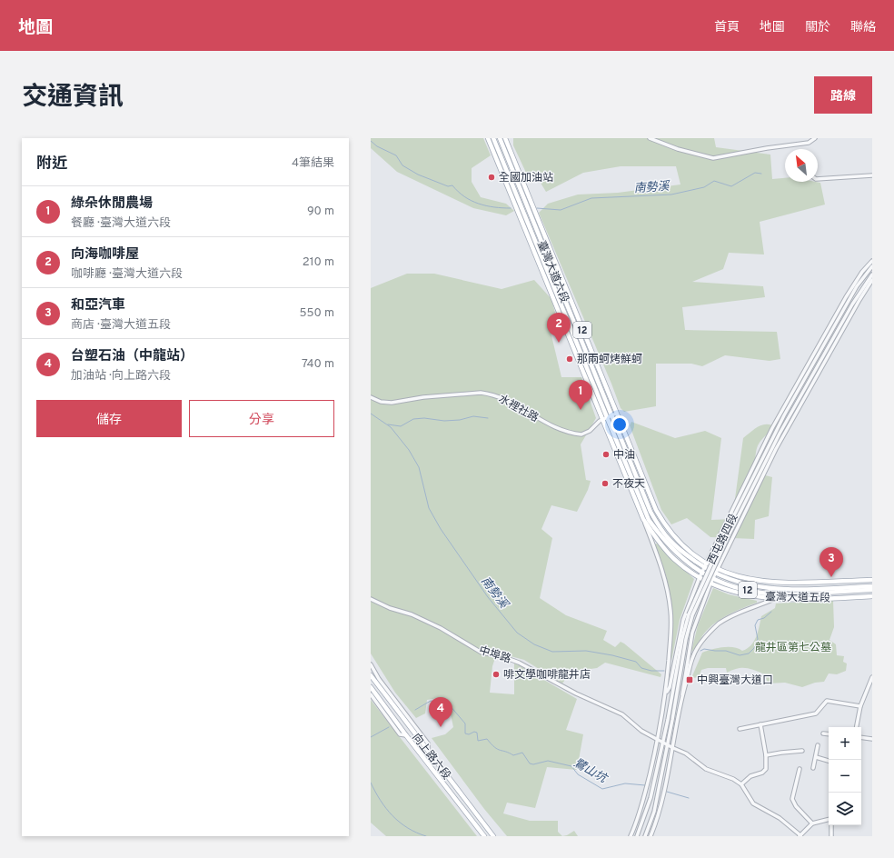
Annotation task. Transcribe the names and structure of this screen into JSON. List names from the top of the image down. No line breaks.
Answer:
{"streets":{"main road":["臺灣大道六段","12","臺灣大道五段","向上路六段"],"street":["水裡社路","西屯路四段","中埠路"]},"crossings":[["臺灣大道六段","水裡社路"],["臺灣大道六段","臺灣大道五段"],["西屯路四段","臺灣大道五段"],["西屯路四段","中埠路"]],"water":["南勢溪","鷺山坑"],"parks":["龍井區第七公墓"],"places":{"other":["全國加油站","那兩蚵烤鮮蚵","中油","不夜天","啡文學咖啡龍井店"],"transit":["中興臺灣大道口"]},"north":"top left","page":{"header":"地圖","nav":["首頁","地圖","關於","聯絡"],"title":"交通資訊","buttons":["路線",["儲存","分享"]],"heading":["附近","4筆結果"],"list":[{"mark":"1","name":"綠朵休閒農場","note":"餐廳 · 臺灣大道六段","value":"90 m"},{"mark":"2","name":"向海咖啡屋","note":"咖啡廳 · 臺灣大道六段","value":"210 m"},{"mark":"3","name":"和亞汽車","note":"商店 · 臺灣大道五段","value":"550 m"},{"mark":"4","name":"台塑石油（中龍站）","note":"加油站 · 向上路六段","value":"740 m"}],"pins":["2","1","3","4"],"map_buttons":["+","−"]}}
